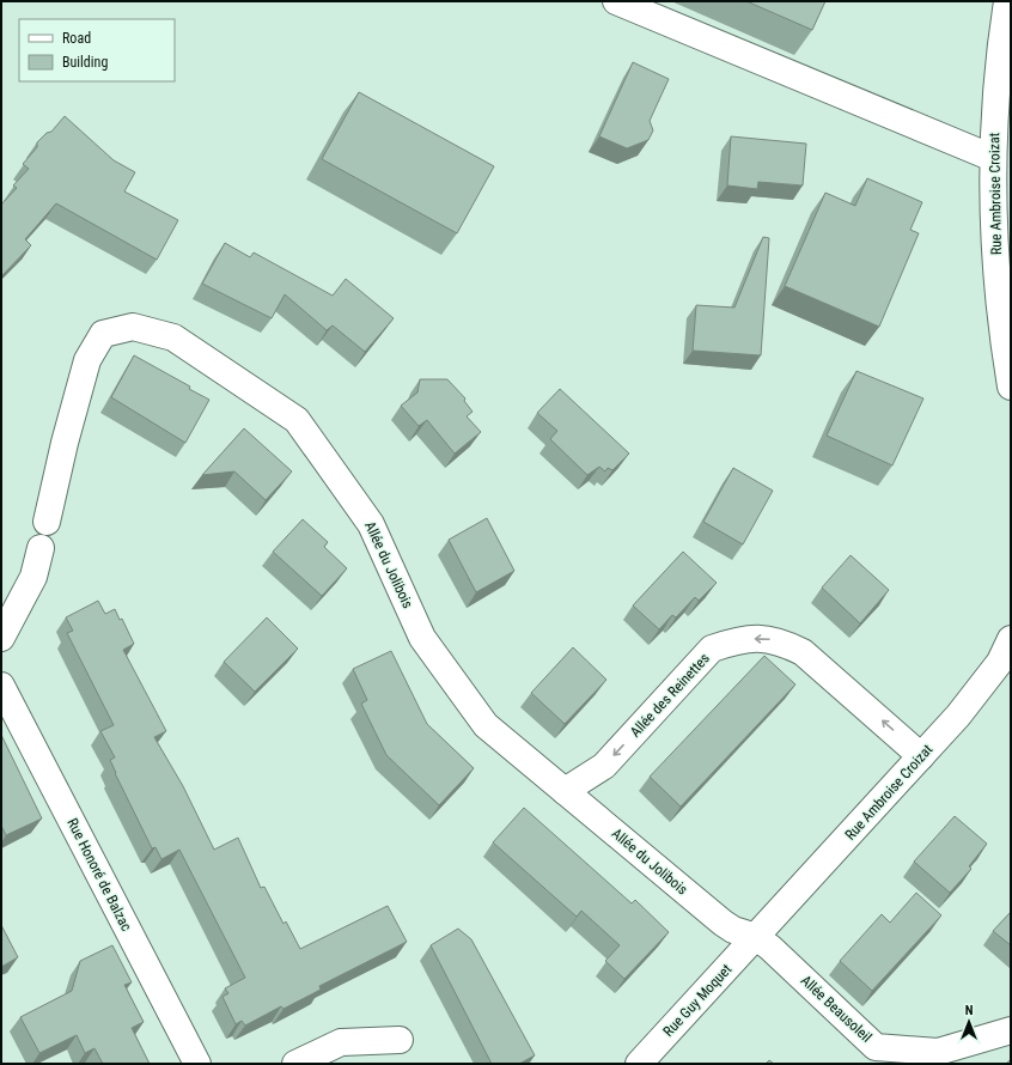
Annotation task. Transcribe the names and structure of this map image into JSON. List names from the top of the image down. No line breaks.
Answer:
{"streets":{"street":["Rue Ambroise Croizat","Allée du Jolibois","Allée des Reinettes","Rue Honoré de Balzac","Rue Guy Moquet","Allée Beausoleil"]},"crossings":[["Rue Ambroise Croizat","Allée du Jolibois"],["Rue Ambroise Croizat","Allée des Reinettes"],["Rue Ambroise Croizat","Rue Guy Moquet"],["Rue Ambroise Croizat","Allée Beausoleil"],["Allée du Jolibois","Allée des Reinettes"],["Allée du Jolibois","Rue Guy Moquet"],["Allée du Jolibois","Allée Beausoleil"],["Rue Guy Moquet","Allée Beausoleil"]],"legend":["Road","Building"],"north":"top"}
